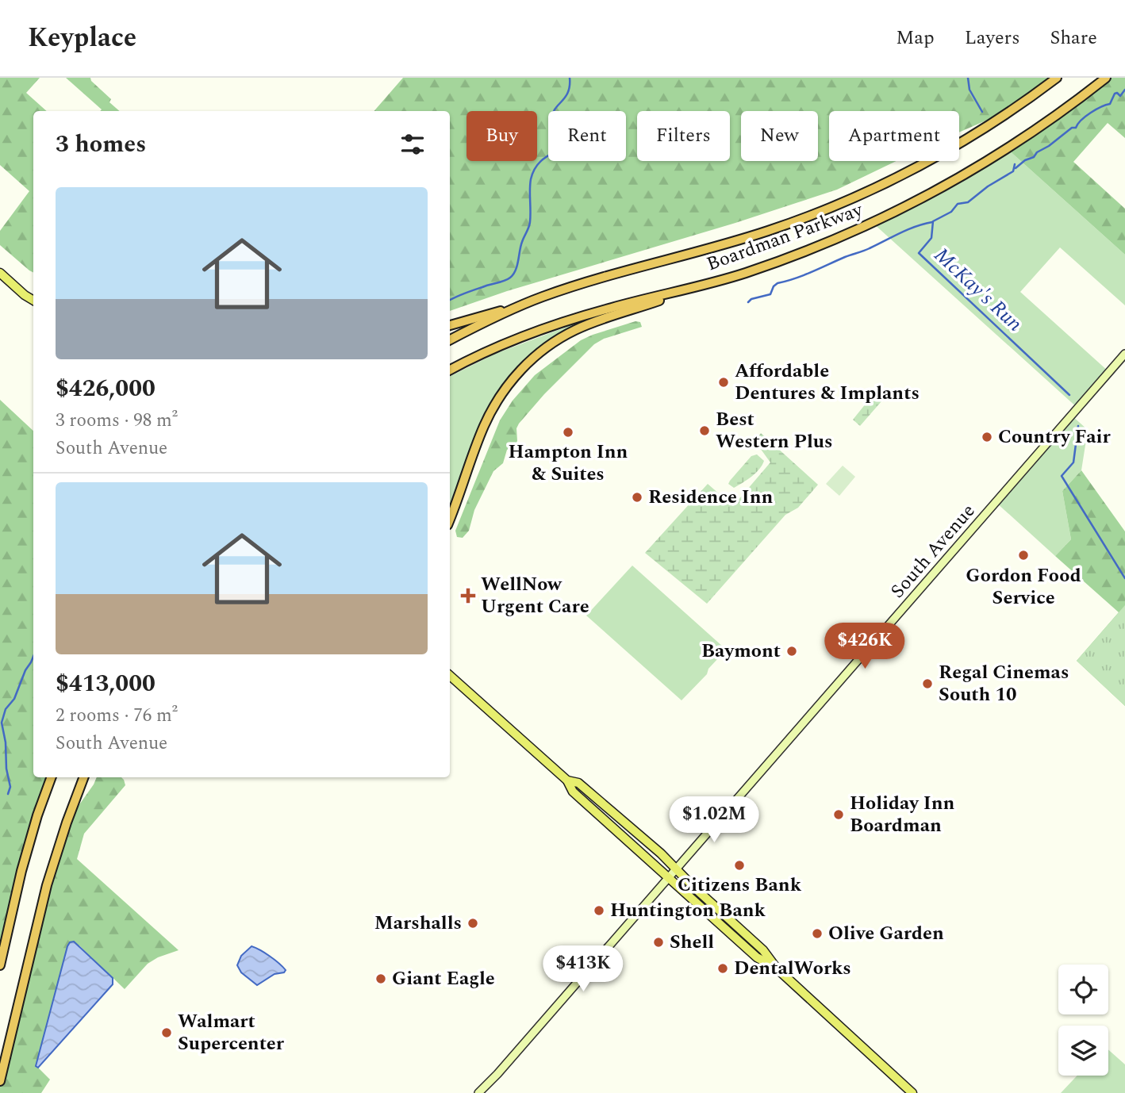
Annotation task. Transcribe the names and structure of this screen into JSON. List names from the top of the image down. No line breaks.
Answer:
{"streets":{"highway":["Boardman Parkway"],"main road":["South Avenue"]},"water":["McKay's Run"],"places":{"other":["Affordable Dentures & Implants","Best Western Plus","Hampton Inn & Suites","Country Fair","Residence Inn","Gordon Food Service","Baymont","Regal Cinemas South 10","Holiday Inn Boardman","Citizens Bank","Huntington Bank","Marshalls","Olive Garden","Shell","DentalWorks","Giant Eagle","Walmart Supercenter"],"health":["WellNow Urgent Care"]},"page":{"header":"Keyplace","nav":["Map","Layers","Share"],"chip":["Buy","Rent","Filters","New","Apartment"],"heading":"3 homes","list":[{"name":"$426,000","note":"3 rooms · 98 m² · South Avenue"},{"name":"$413,000","note":"2 rooms · 76 m² · South Avenue"}],"price":["$426K","$1.02M","$413K"]}}
